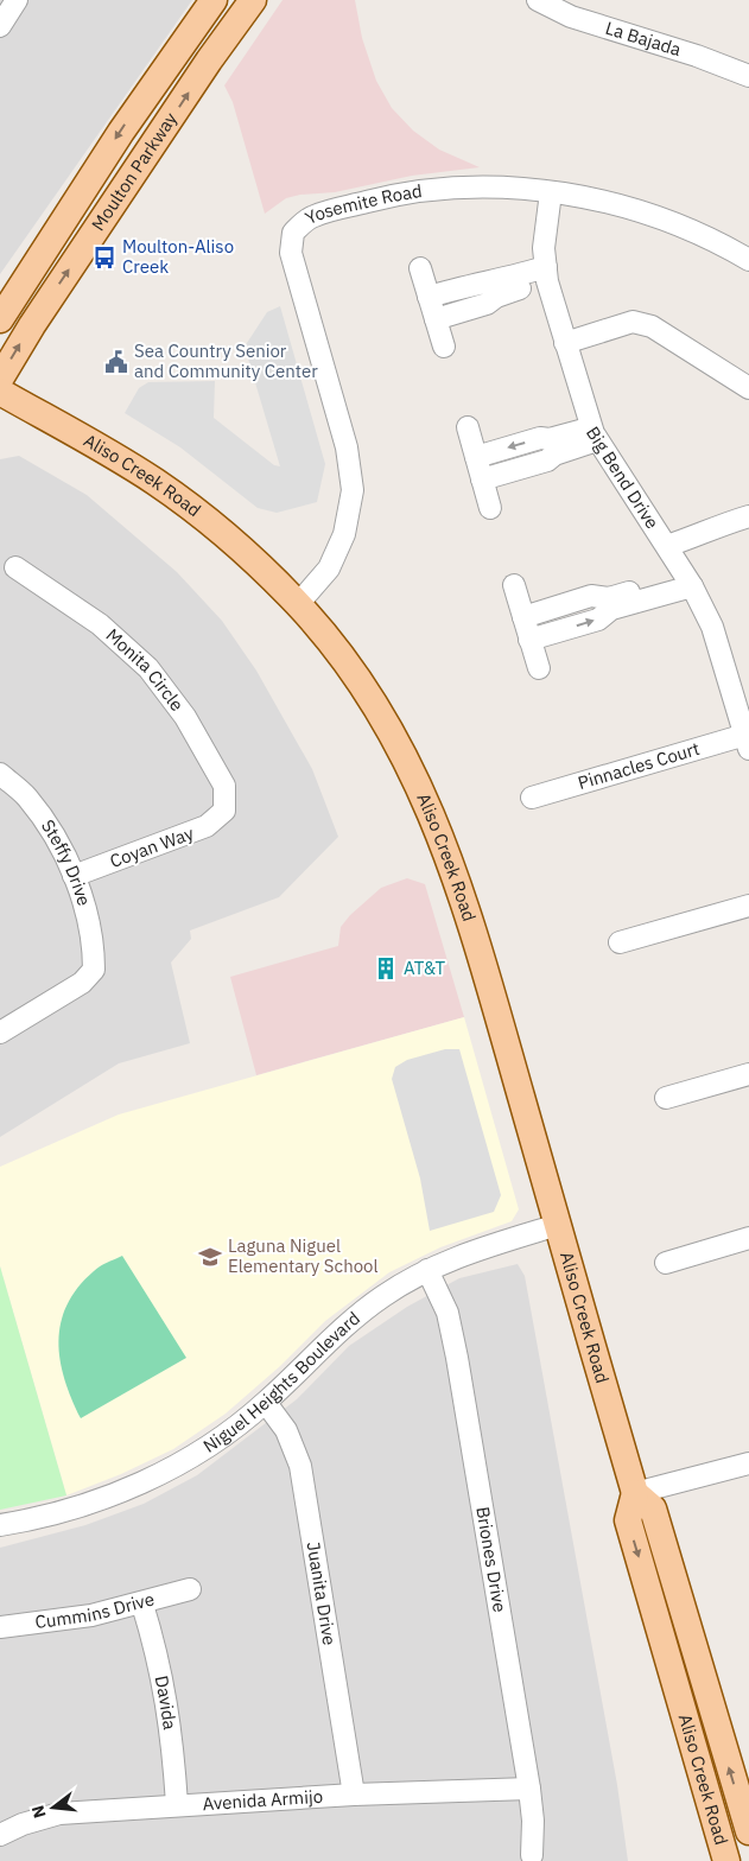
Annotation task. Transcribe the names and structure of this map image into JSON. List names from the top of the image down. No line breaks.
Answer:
{"streets":{"main road":["Moulton Parkway","Aliso Creek Road"],"street":["La Bajada","Yosemite Road","Big Bend Drive","Monita Circle","Pinnacles Court","Coyan Way","Steffy Drive","Niguel Heights Boulevard","Briones Drive","Juanita Drive","Cummins Drive","Davida","Avenida Armijo"]},"crossings":[["Yosemite Road","Aliso Creek Road"],["Yosemite Road","Big Bend Drive"],["Aliso Creek Road","Niguel Heights Boulevard"],["Big Bend Drive","Pinnacles Court"],["Monita Circle","Coyan Way"],["Coyan Way","Steffy Drive"],["Niguel Heights Boulevard","Briones Drive"],["Niguel Heights Boulevard","Juanita Drive"],["Briones Drive","Avenida Armijo"],["Juanita Drive","Avenida Armijo"],["Cummins Drive","Davida"],["Davida","Avenida Armijo"]],"places":{"bus stop":["Moulton-Aliso Creek"],"public building":["Sea Country Senior and Community Center"],"building":["AT&T"],"school or university":["Laguna Niguel Elementary School"]},"north":"left"}
